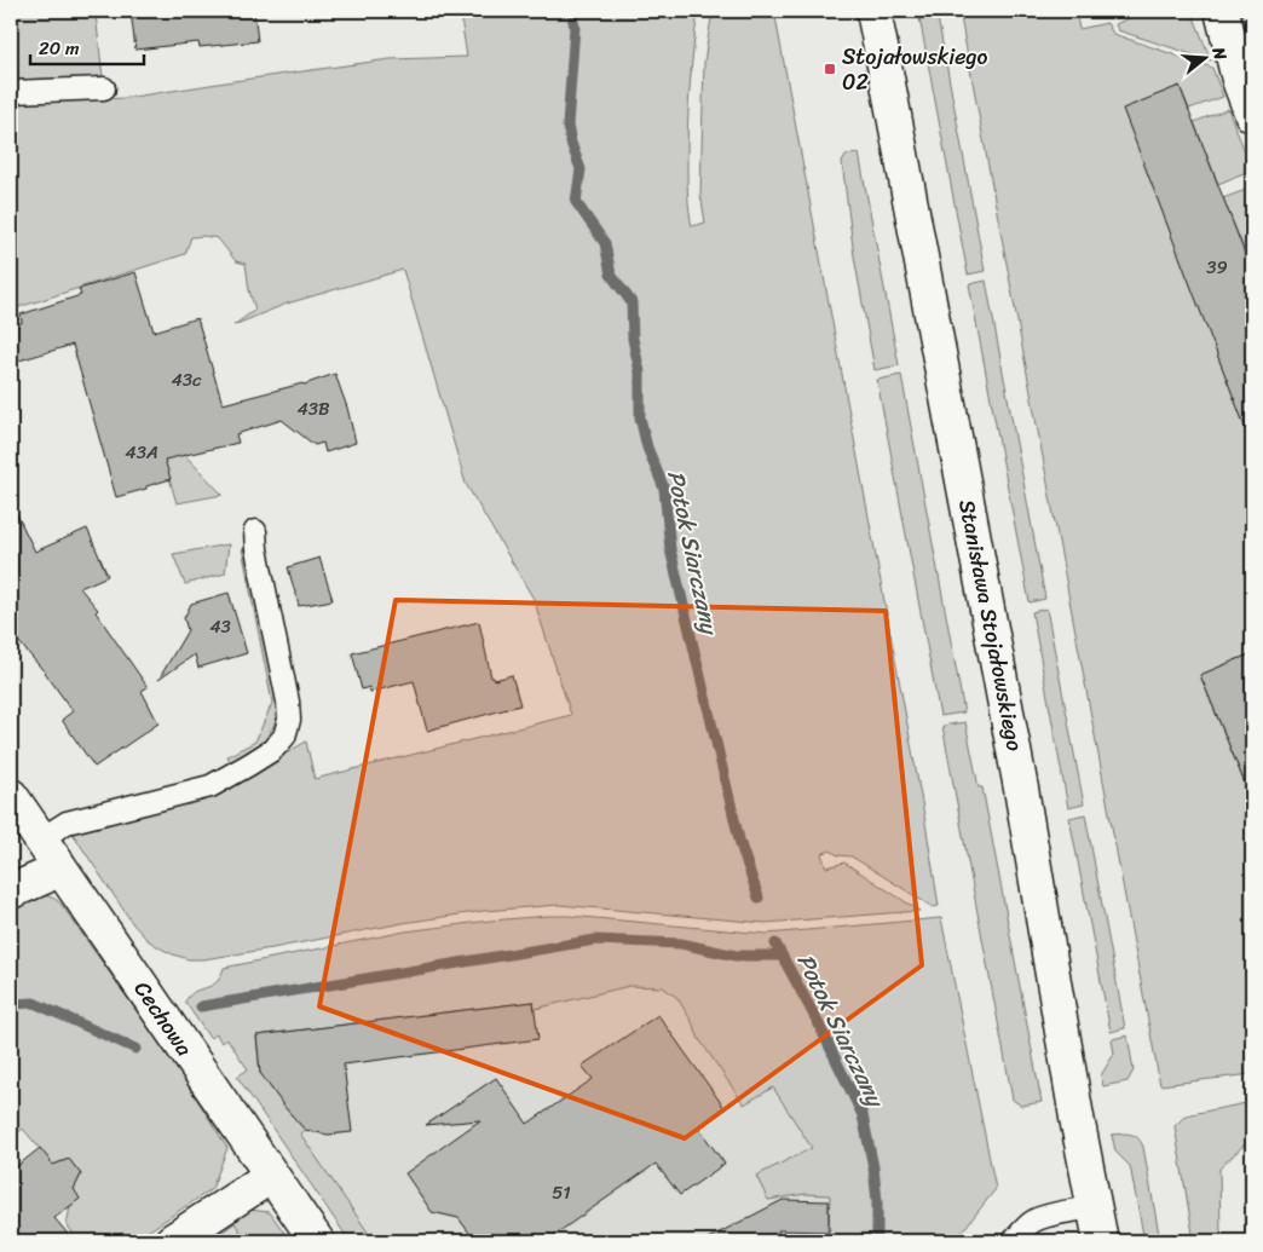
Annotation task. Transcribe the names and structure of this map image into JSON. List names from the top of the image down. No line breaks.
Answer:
{"streets":{"street":["Stanisława Stojałowskiego","Cechowa"]},"water":["Potok Siarczany"],"places":{"transit":["Stojałowskiego 02"]},"house_numbers":["39","43c","43B","43A","43","51"],"scale_bar":"20 m","north":"right"}
